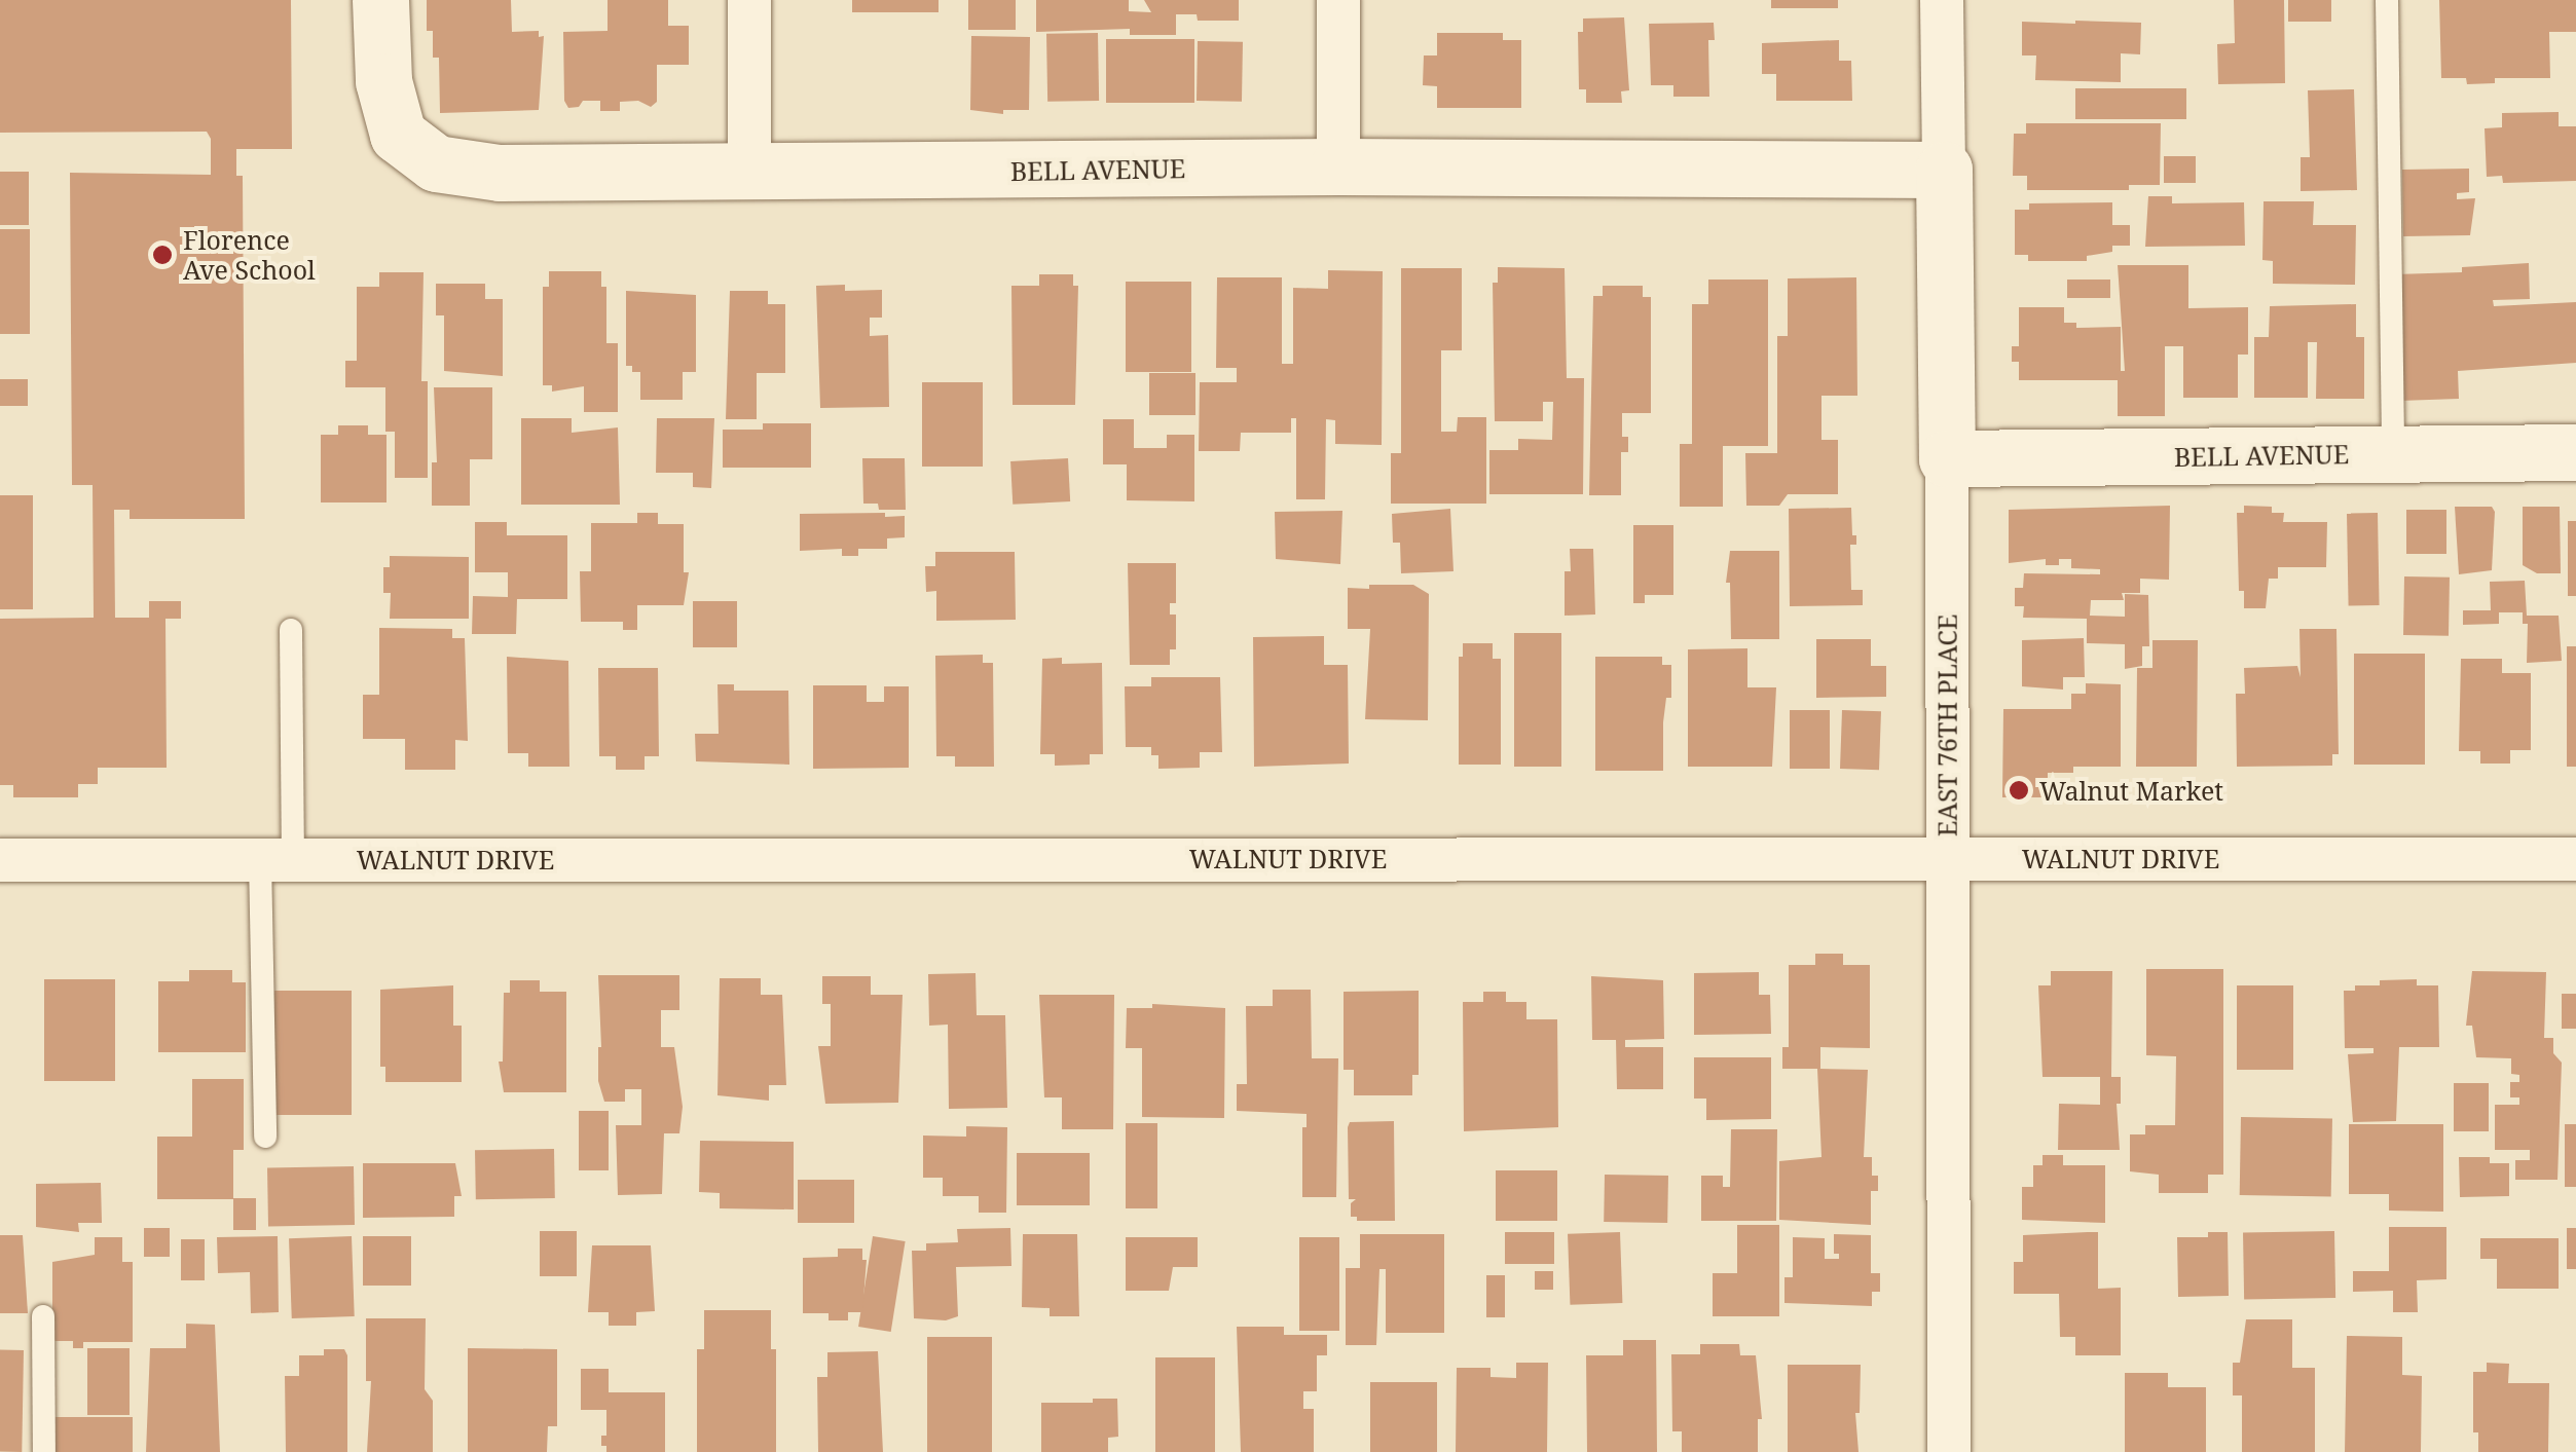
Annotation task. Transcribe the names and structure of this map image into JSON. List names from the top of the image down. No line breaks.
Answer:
{"streets":{"street":["BELL AVENUE","EAST 76TH PLACE","WALNUT DRIVE"]},"crossings":[["BELL AVENUE","EAST 76TH PLACE"],["EAST 76TH PLACE","WALNUT DRIVE"]],"places":["Florence Ave School","Walnut Market"]}
